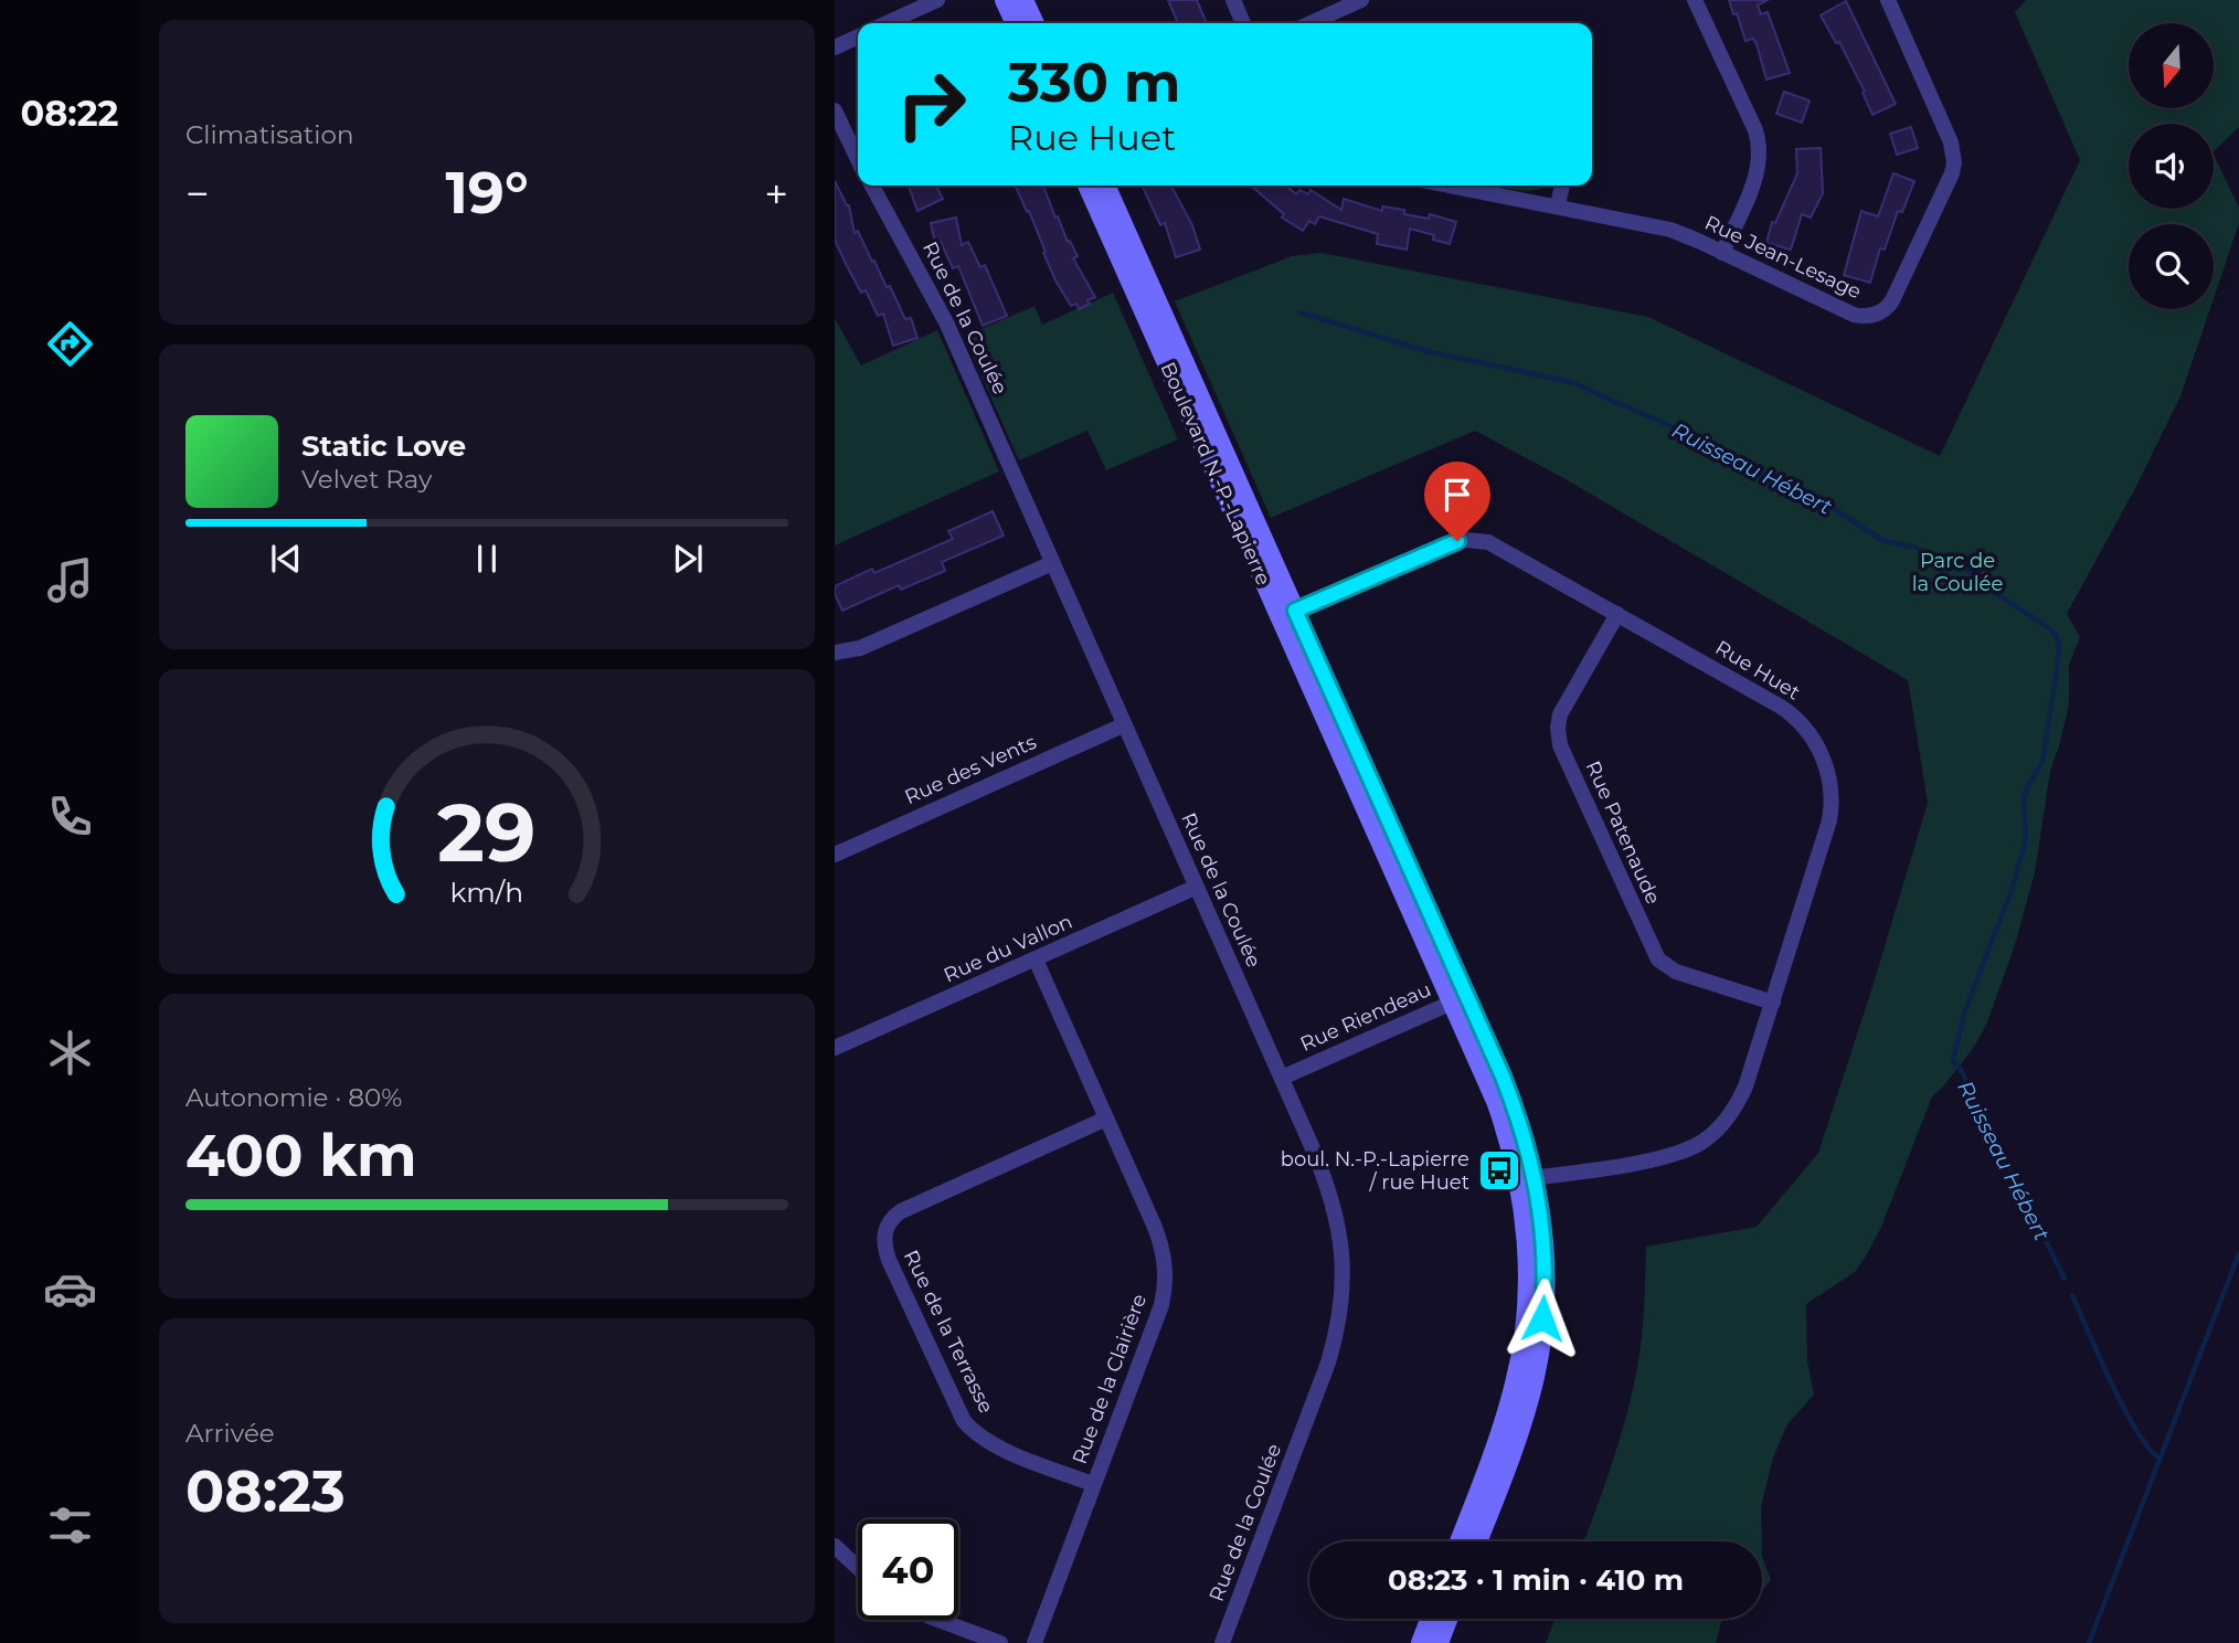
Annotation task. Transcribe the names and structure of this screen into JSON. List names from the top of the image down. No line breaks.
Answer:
{"streets":{"street":["Rue Jean-Lesage","Rue de la Coulée","Boulevard N.-P.-Lapierre","Rue Huet","Rue des Vents","Rue Patenaude","Rue du Vallon","Rue Riendeau","Rue de la Terrasse","Rue de la Clairière"]},"crossings":[["Rue de la Coulée","Rue des Vents"],["Rue de la Coulée","Rue du Vallon"],["Rue de la Coulée","Rue Riendeau"],["Boulevard N.-P.-Lapierre","Rue Huet"],["Boulevard N.-P.-Lapierre","Rue Riendeau"],["Rue Huet","Rue Patenaude"],["Rue du Vallon","Rue de la Clairière"],["Rue de la Terrasse","Rue de la Clairière"]],"water":["Ruisseau Hébert"],"parks":["Parc de la Coulée"],"places":{"bus stop":["boul. N.-P.-Lapierre / rue Huet"]},"north":"bottom","page":{"tabs":"08:22","tile":["Climatisation",["Autonomie · 80%","400 km"],["Arrivée","08:23"]],"turn":["330 m","Rue Huet"],"heat":["−","19°","+"],"song":["Static Love","Velvet Ray"],"limit":"40","trip":"08:23 · 1 min · 410 m","gauge":["29","km/h"]}}
